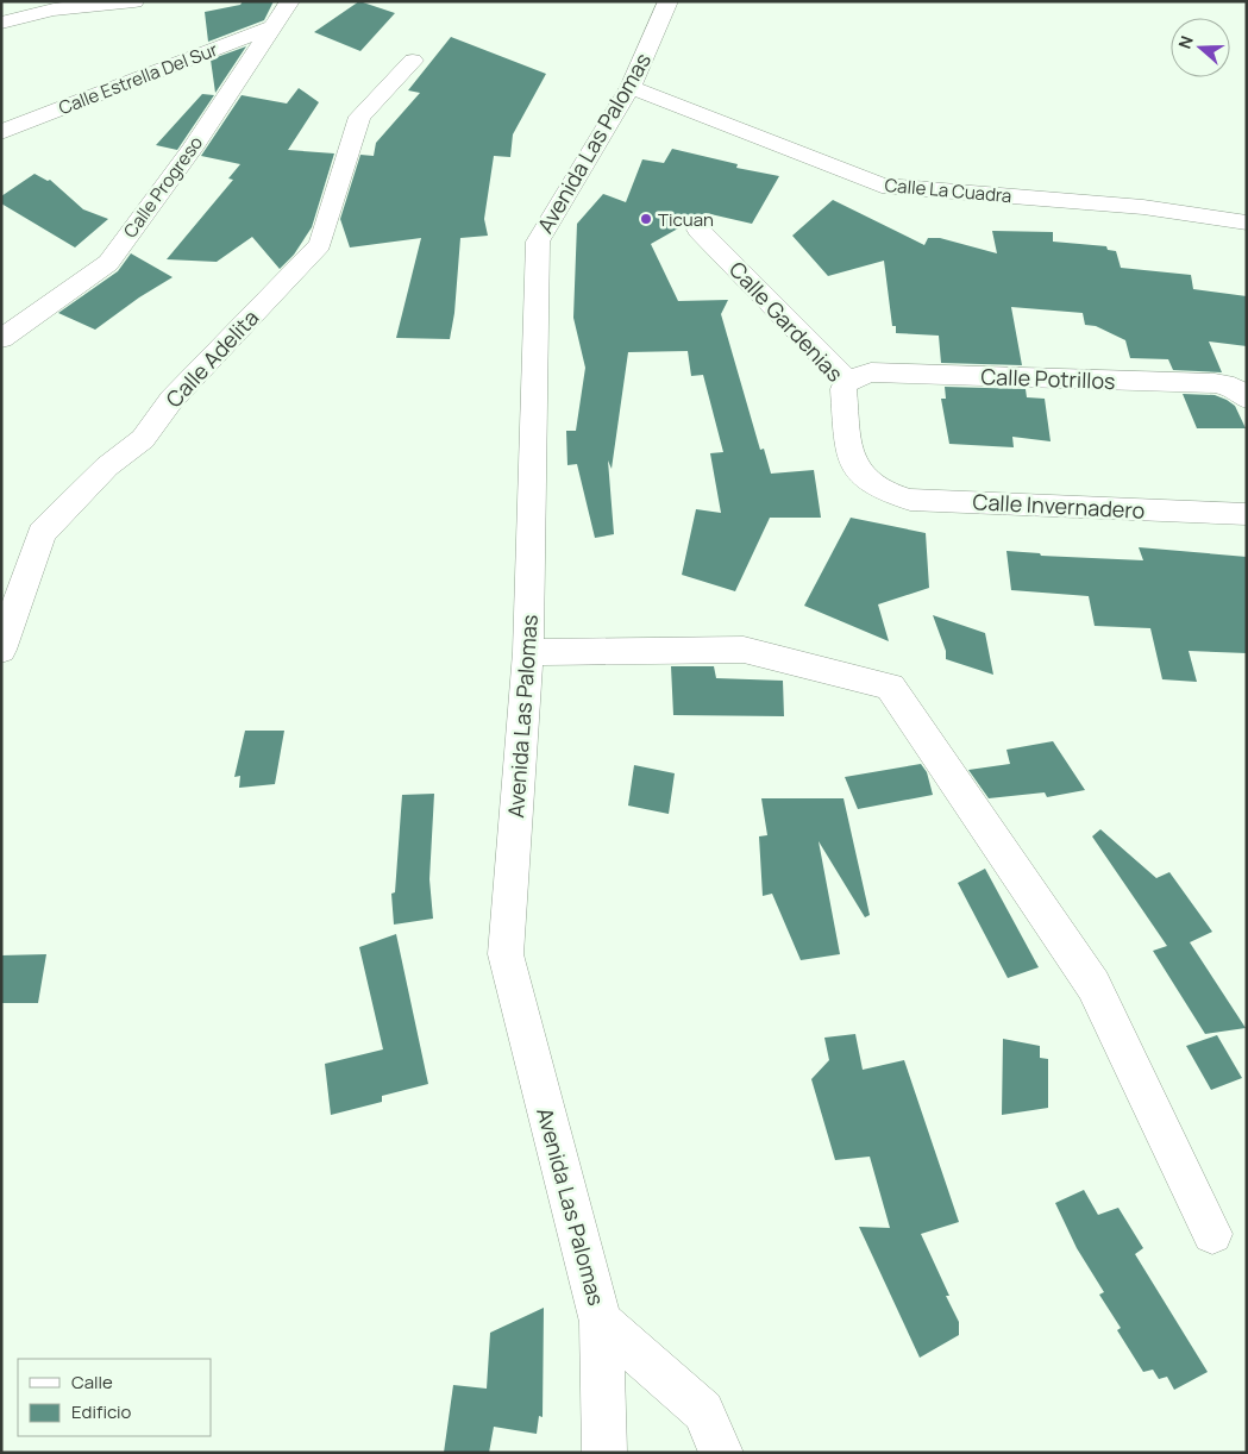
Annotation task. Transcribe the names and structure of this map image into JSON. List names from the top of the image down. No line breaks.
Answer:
{"streets":{"street":["Calle Estrella Del Sur","Avenida Las Palomas","Calle Progreso","Calle La Cuadra","Calle Gardenias","Calle Adelita","Calle Potrillos","Calle Invernadero"]},"crossings":[["Calle Estrella Del Sur","Calle Progreso"],["Avenida Las Palomas","Calle La Cuadra"],["Calle Gardenias","Calle Potrillos"],["Calle Gardenias","Calle Invernadero"]],"places":["Ticuan"],"legend":["Calle","Edificio"],"north":"left"}
